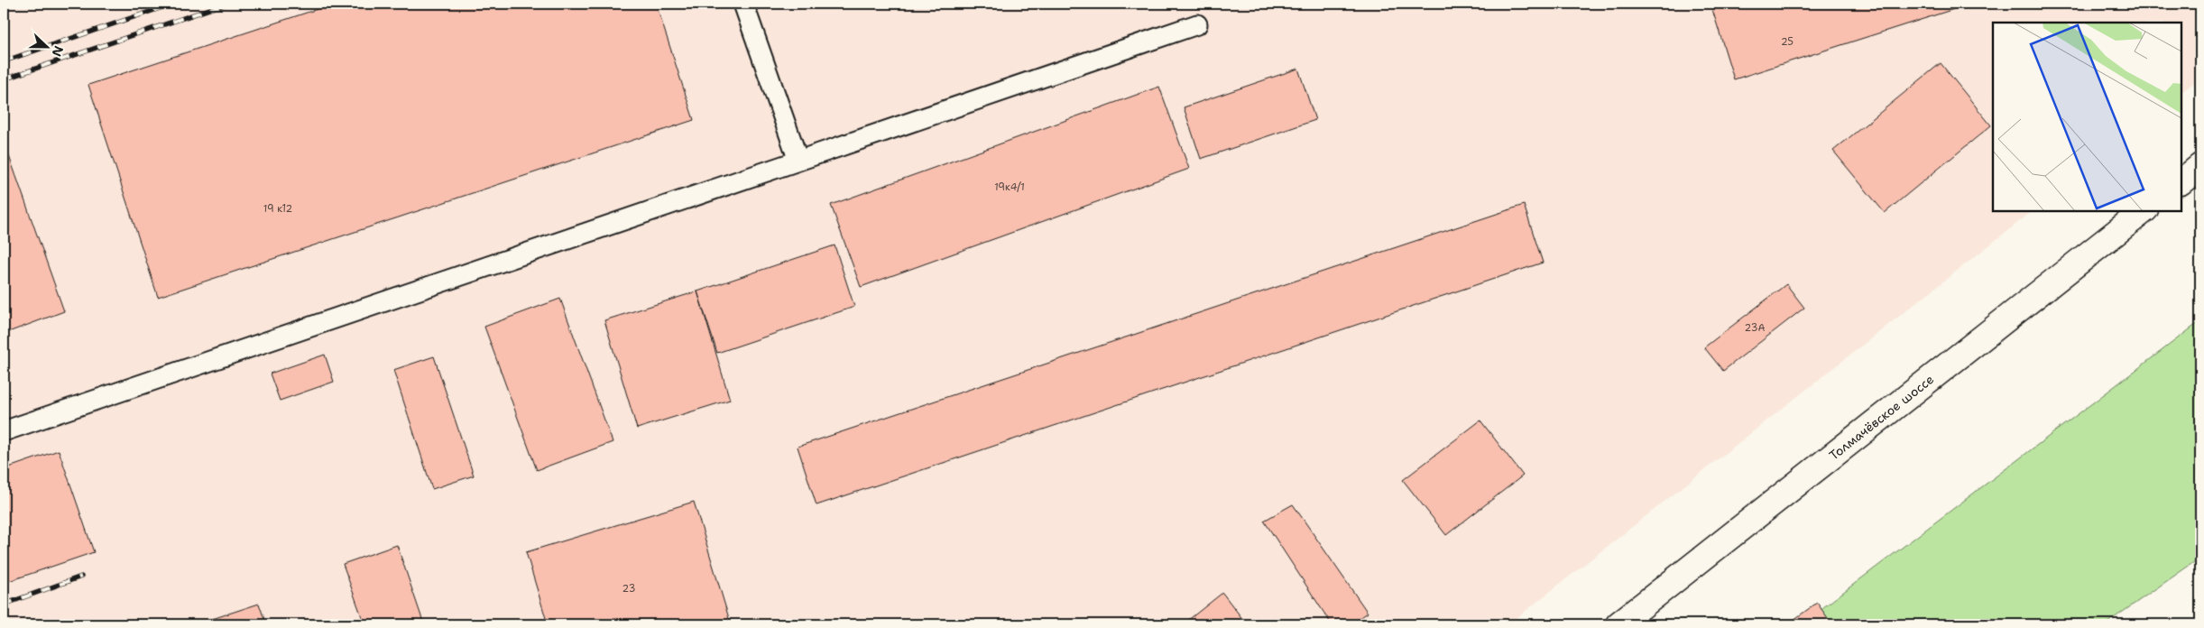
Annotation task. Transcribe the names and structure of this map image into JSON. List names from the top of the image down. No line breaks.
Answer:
{"streets":{"main road":["Толмачёвское шоссе"]},"house_numbers":["25","19к4/1","19 к12","23А","23"],"north":"right"}
